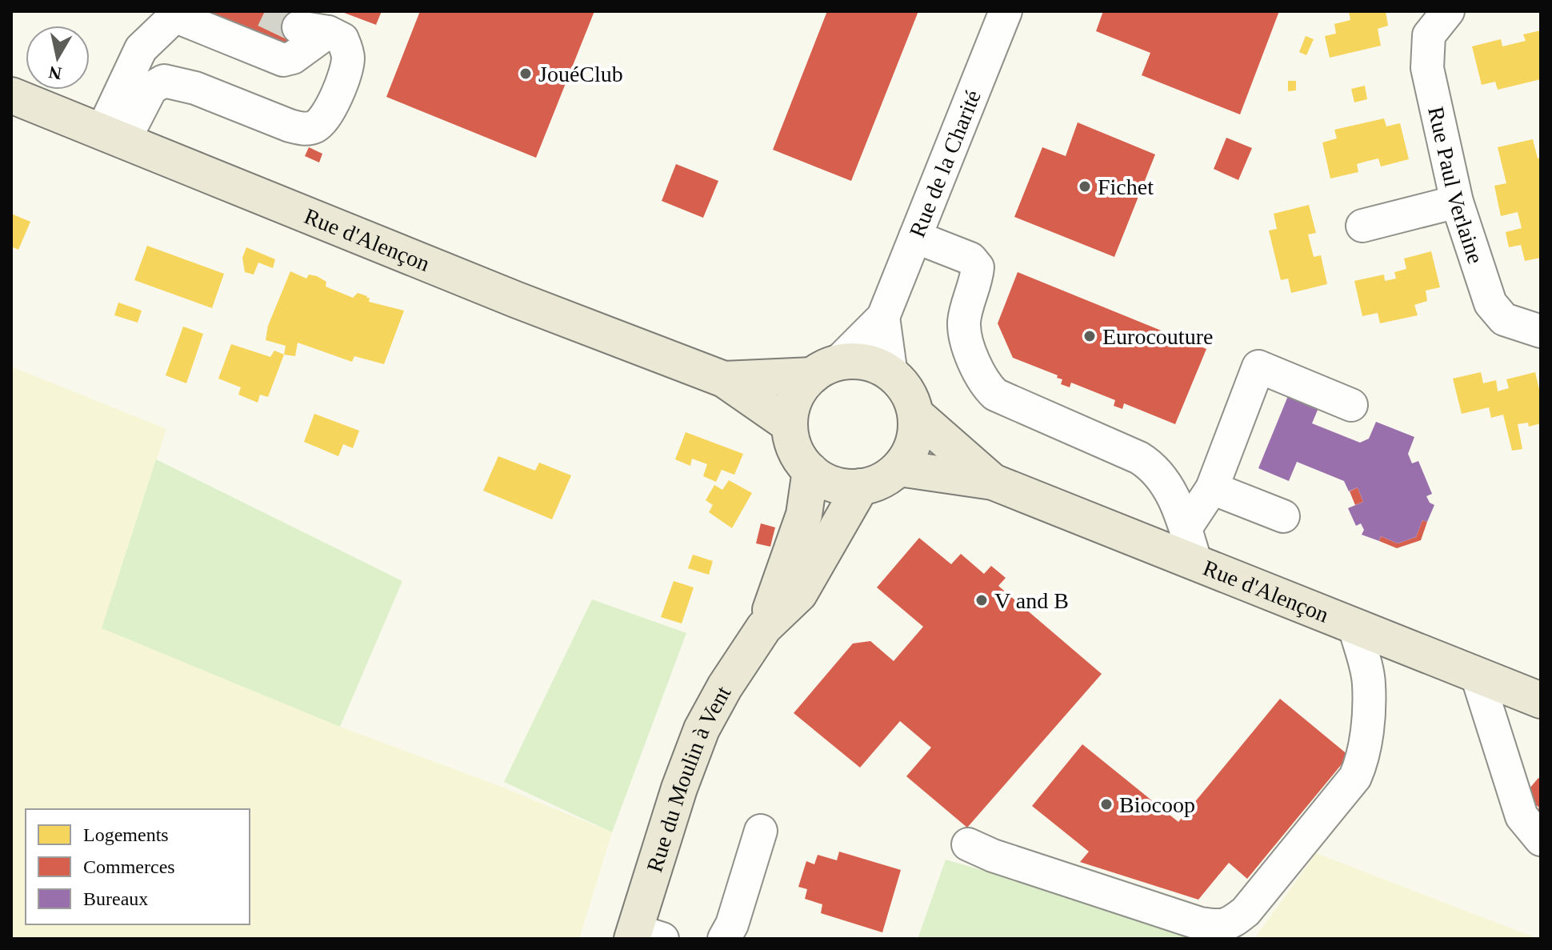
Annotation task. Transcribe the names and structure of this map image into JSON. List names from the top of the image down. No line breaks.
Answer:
{"streets":{"main road":["Rue d'Alençon","Rue du Moulin à Vent"],"street":["Rue de la Charité","Rue Paul Verlaine"]},"crossings":[["Rue de la Charité","Rue d'Alençon"],["Rue de la Charité","Rue du Moulin à Vent"],["Rue d'Alençon","Rue du Moulin à Vent"]],"places":["JouéClub","Fichet","Eurocouture","V and B","Biocoop"],"legend":["Logements","Commerces","Bureaux"],"north":"bottom"}
